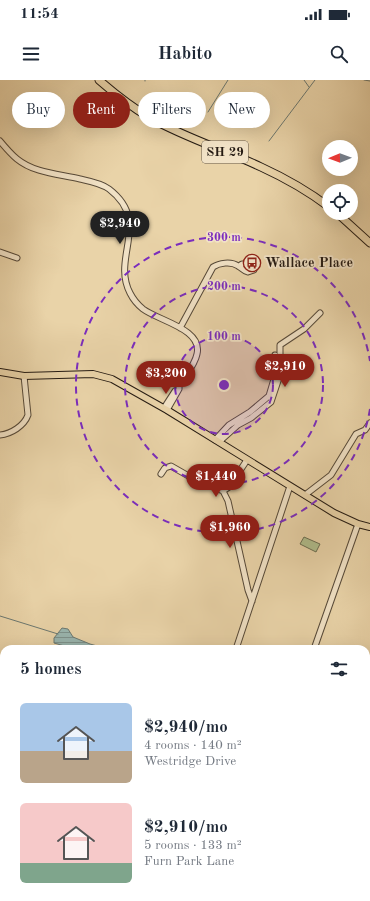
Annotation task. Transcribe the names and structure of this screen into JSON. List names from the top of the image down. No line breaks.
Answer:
{"streets":{"highway":["SH 29"]},"places":{"bus stop":["Wallace Place"]},"north":"left","page":{"status":"11:54","header":"Habito","chip":["Buy","Rent","Filters","New"],"price":["$2,940","$2,910","$3,200","$1,440","$1,960"],"heading":"5 homes","list":[{"name":"$2,940/mo","note":"4 rooms · 140 m² · Westridge Drive"},{"name":"$2,910/mo","note":"5 rooms · 133 m² · Furn Park Lane"}]},"rings":["300 m","200 m","100 m"]}
